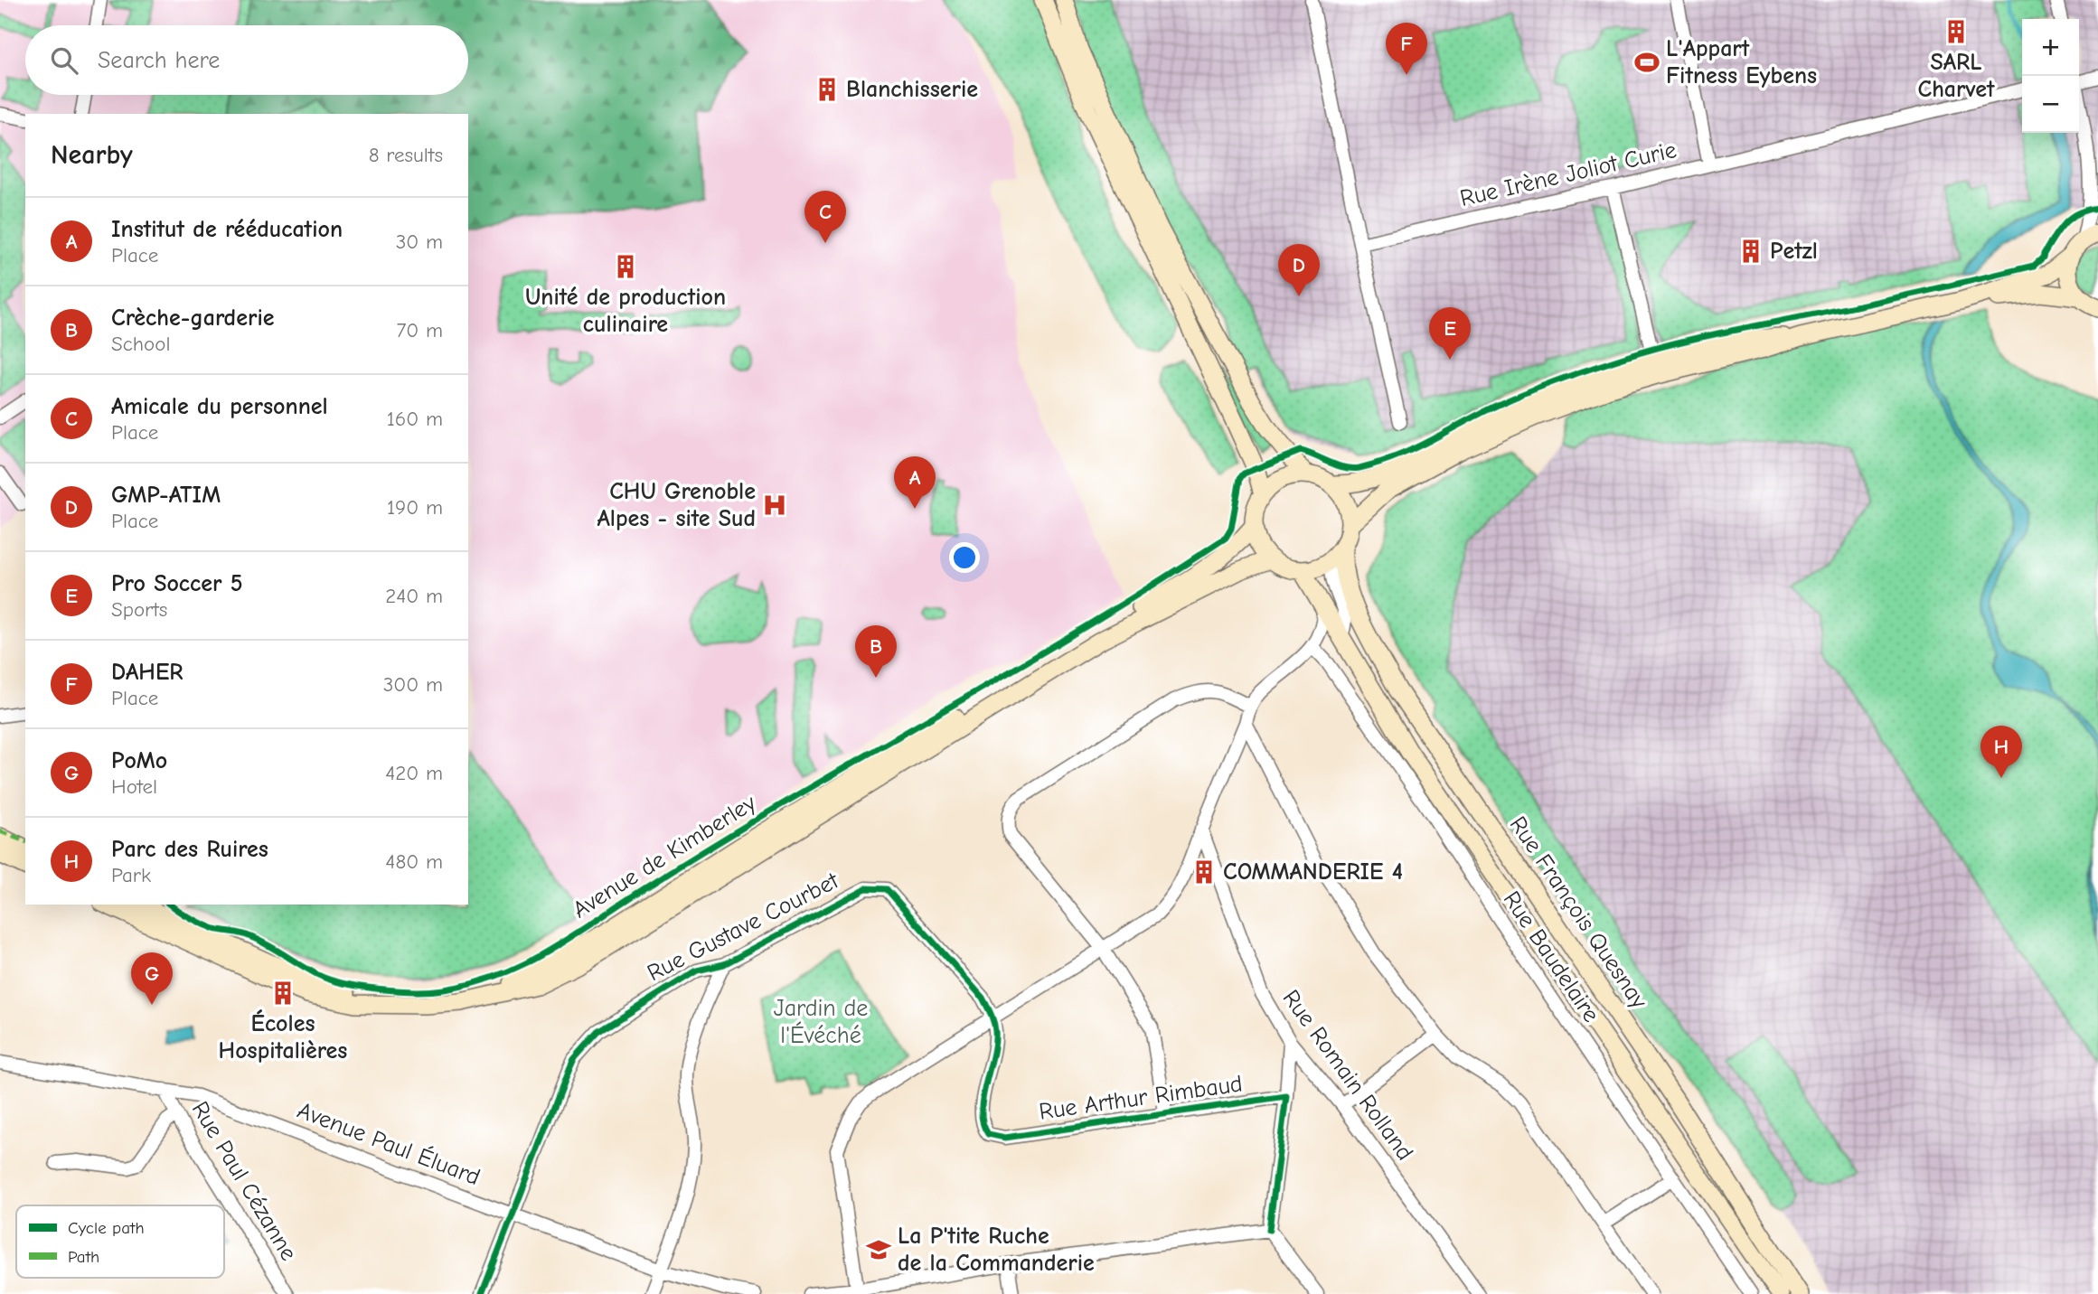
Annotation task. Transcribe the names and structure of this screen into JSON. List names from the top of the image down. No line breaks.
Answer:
{"streets":{"main road":["Avenue de Kimberley","Rue François Quesnay"],"street":["Rue Irène Joliot Curie","Rue Gustave Courbet","Rue Baudelaire","Rue Romain Rolland","Rue Arthur Rimbaud","Avenue Paul Éluard","Rue Paul Cézanne"]},"crossings":[["Avenue de Kimberley","Rue François Quesnay"],["Rue François Quesnay","Rue Baudelaire"],["Rue Gustave Courbet","Rue Arthur Rimbaud"],["Rue Gustave Courbet","Avenue Paul Éluard"],["Avenue Paul Éluard","Rue Paul Cézanne"]],"parks":["Jardin de l'Évéché"],"places":{"building":["SARL Charvet","Blanchisserie","Petzl","Unité de production culinaire","COMMANDERIE 4","Écoles Hospitalières"],"sports":["L'Appart Fitness Eybens"],"hospital":["CHU Grenoble Alpes - site Sud"],"school or university":["La P'tite Ruche de la Commanderie"]},"legend":["Cycle path","Path"],"page":{"map_buttons":["+","−"],"pins":["F","C","D","E","A","B","H","G"],"search":"Search here","heading":["Nearby","8 results"],"list":[{"mark":"A","name":"Institut de rééducation","note":"Place","value":"30 m"},{"mark":"B","name":"Crèche-garderie","note":"School","value":"70 m"},{"mark":"C","name":"Amicale du personnel","note":"Place","value":"160 m"},{"mark":"D","name":"GMP-ATIM","note":"Place","value":"190 m"},{"mark":"E","name":"Pro Soccer 5","note":"Sports","value":"240 m"},{"mark":"F","name":"DAHER","note":"Place","value":"300 m"},{"mark":"G","name":"PoMo","note":"Hotel","value":"420 m"},{"mark":"H","name":"Parc des Ruires","note":"Park","value":"480 m"}]}}
